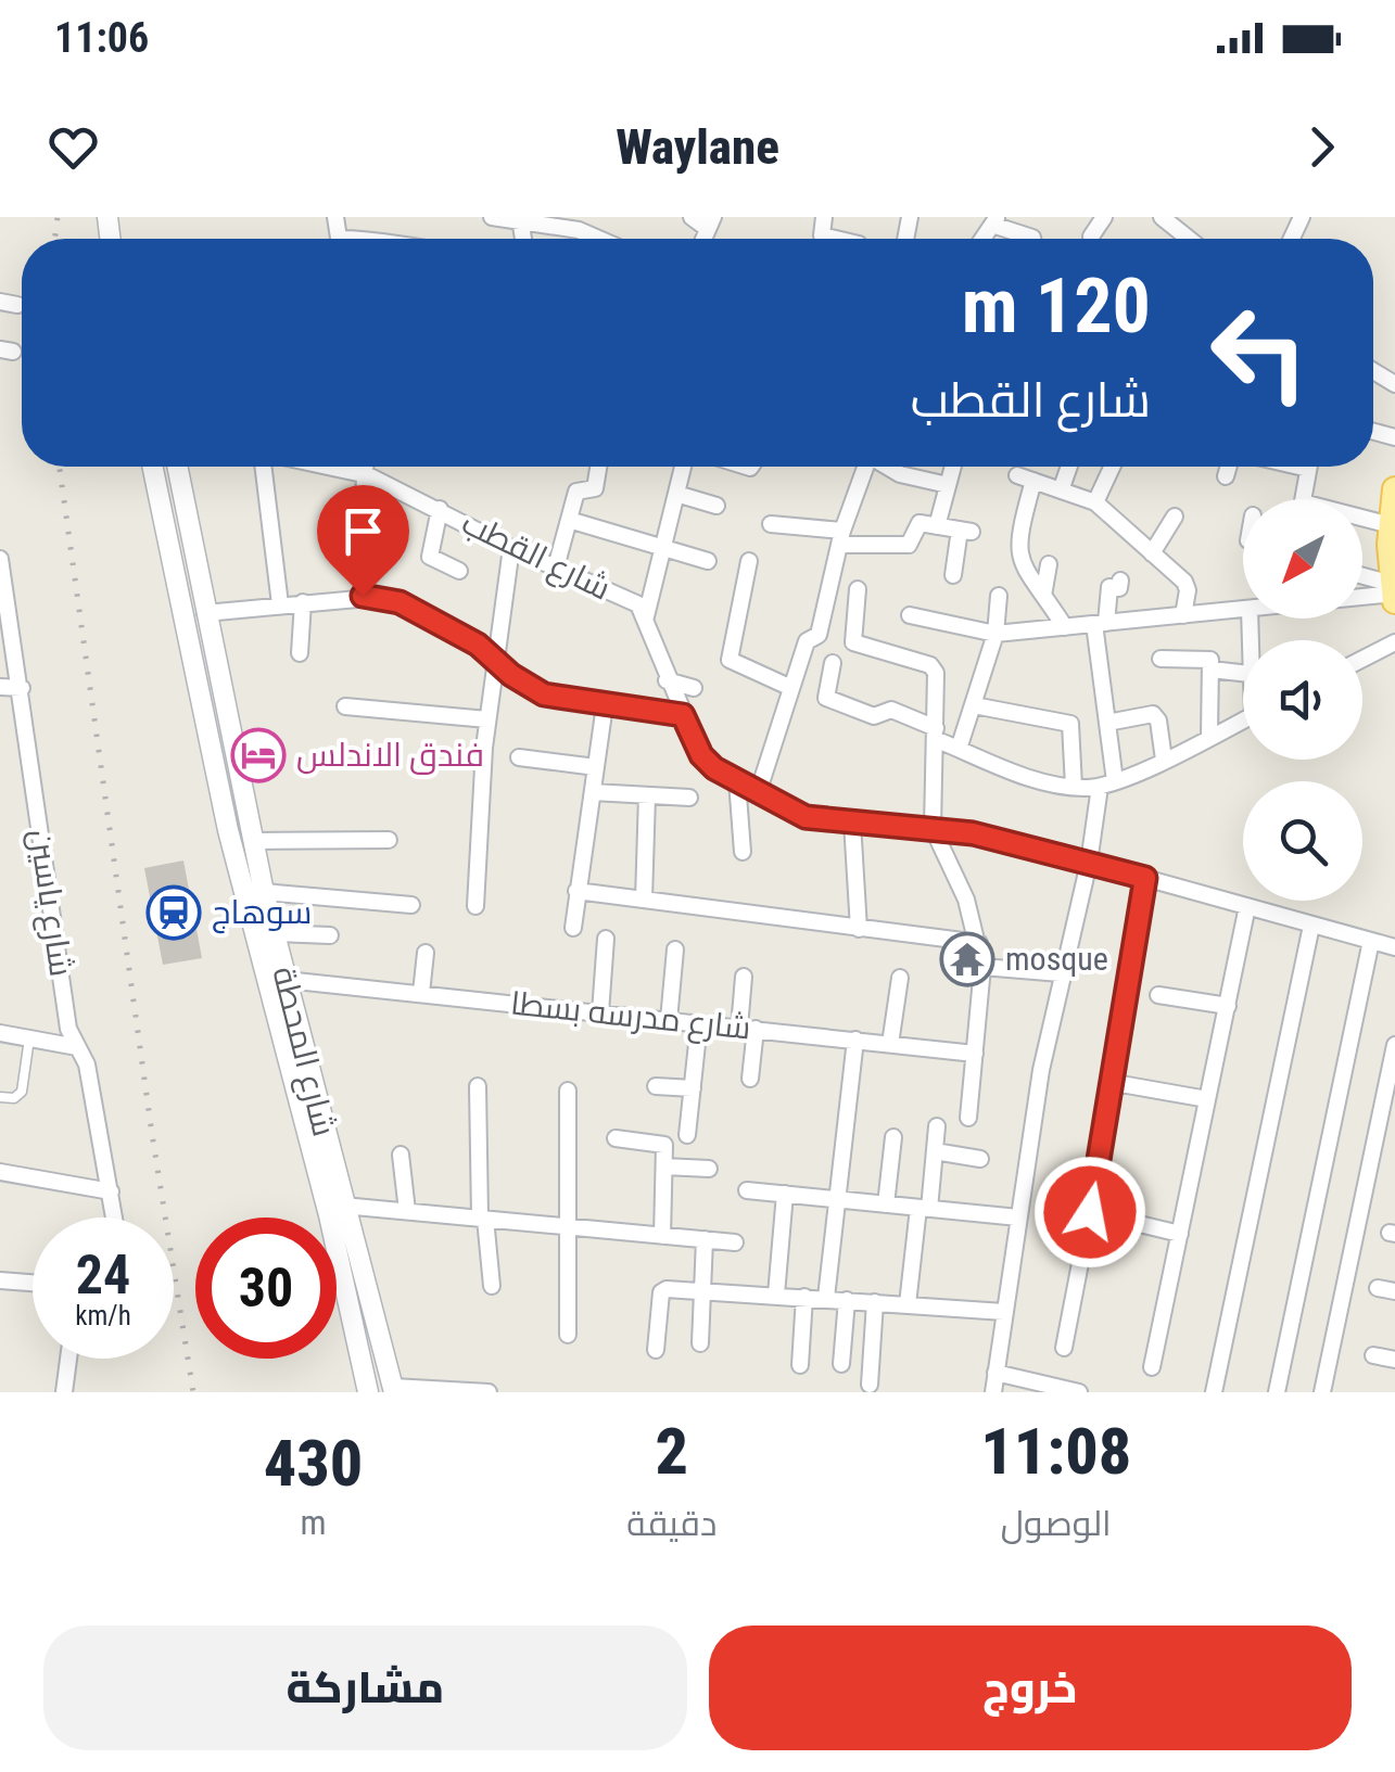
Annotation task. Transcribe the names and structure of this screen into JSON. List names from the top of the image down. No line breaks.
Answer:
{"streets":{"street":["شارع القطب","شارع ياسين","شارع مدرسه بسطا","شارع المحطة"]},"crossings":[["شارع مدرسه بسطا","شارع المحطة"]],"places":{"hotel":["فندق الاندلس"],"station":["سوهاج"],"temple":["mosque"]},"north":"bottom left","page":{"status":"11:06","header":"Waylane","turn":["120 m","شارع القطب"],"speed":"24 km/h","limit":"30","eta":["11:08","الوصول","2","دقيقة","430","m"],"buttons":["خروج","مشاركة"]}}
